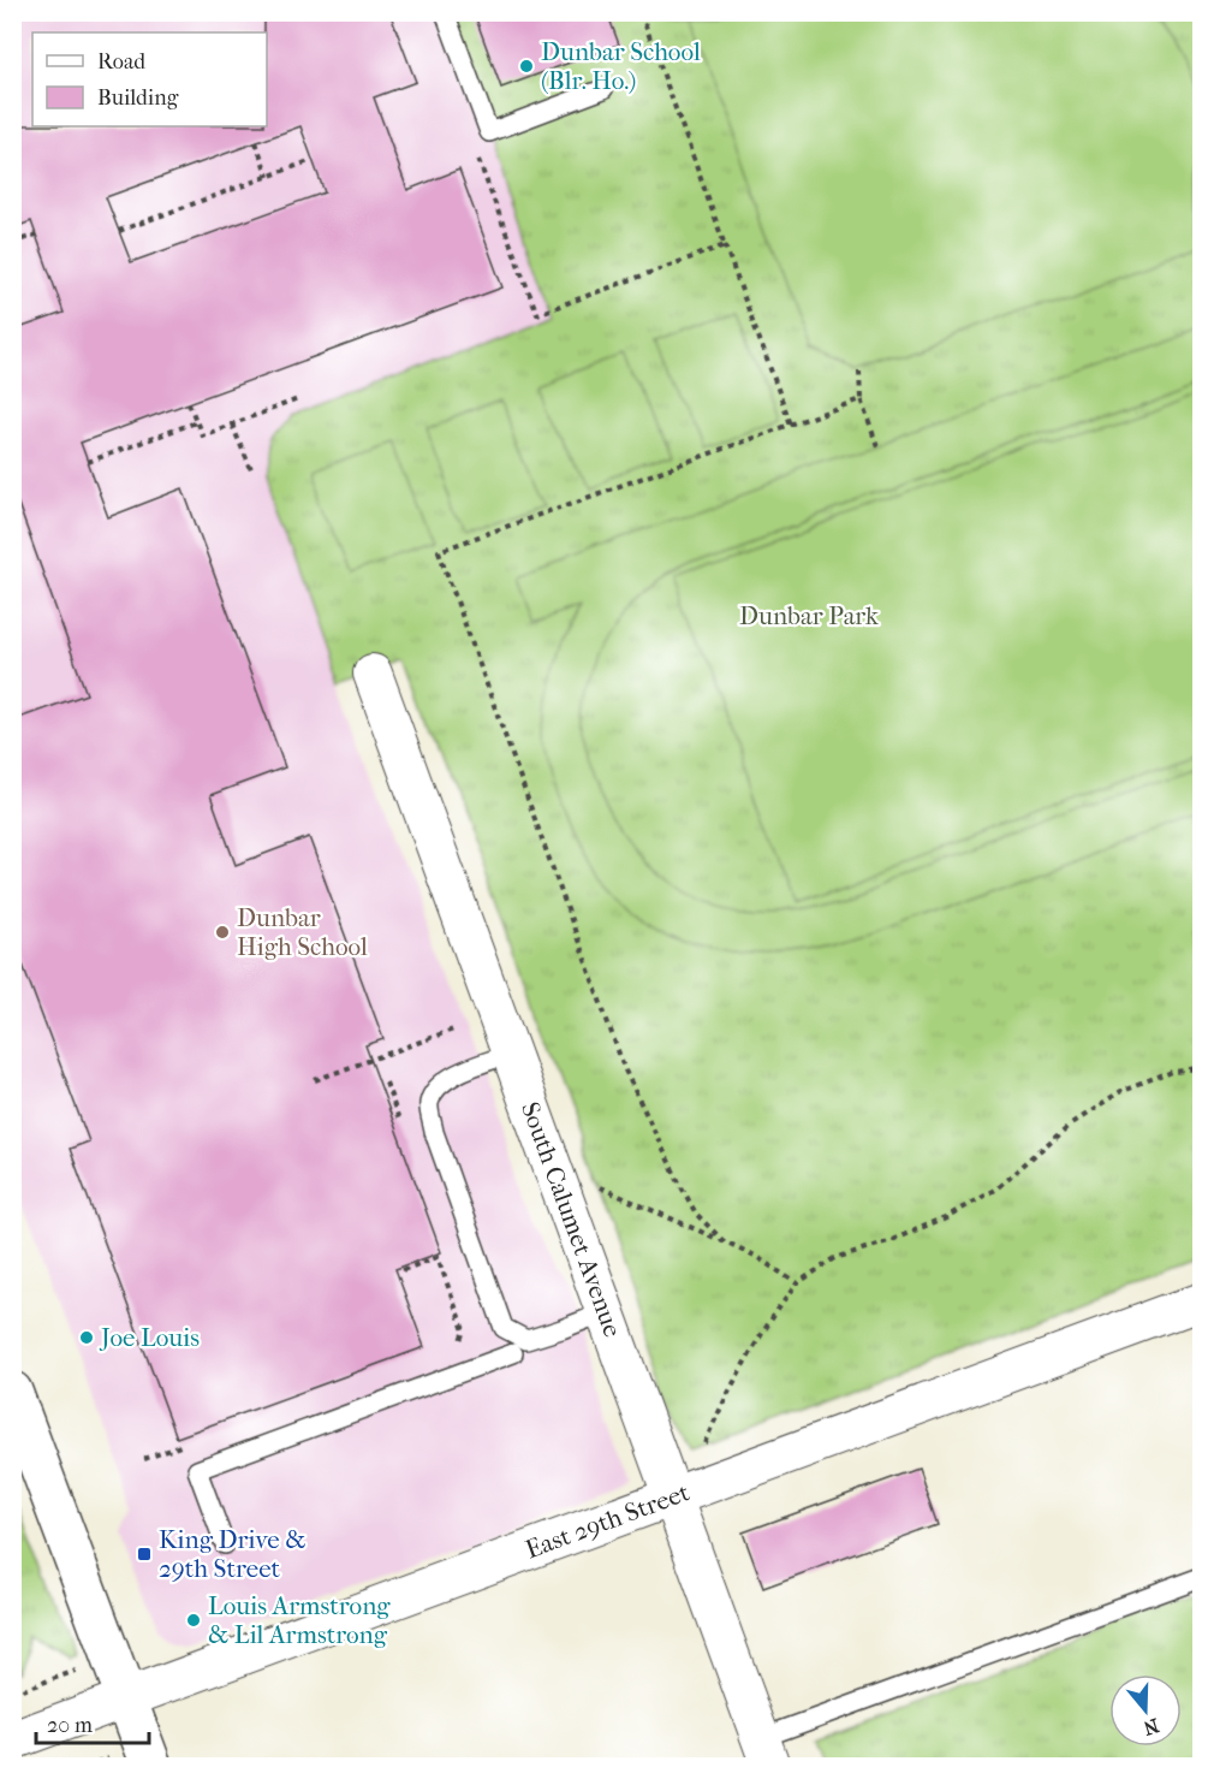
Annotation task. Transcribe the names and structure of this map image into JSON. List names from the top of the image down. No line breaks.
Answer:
{"streets":{"street":["South Calumet Avenue","East 29th Street"]},"crossings":[["South Calumet Avenue","East 29th Street"]],"parks":["Dunbar Park"],"places":{"other":["Dunbar School (Blr. Ho.)","Dunbar High School","Joe Louis","Louis Armstrong & Lil Armstrong"],"transit":["King Drive & 29th Street"]},"legend":["Road","Building"],"scale_bar":"20 m","north":"bottom"}
